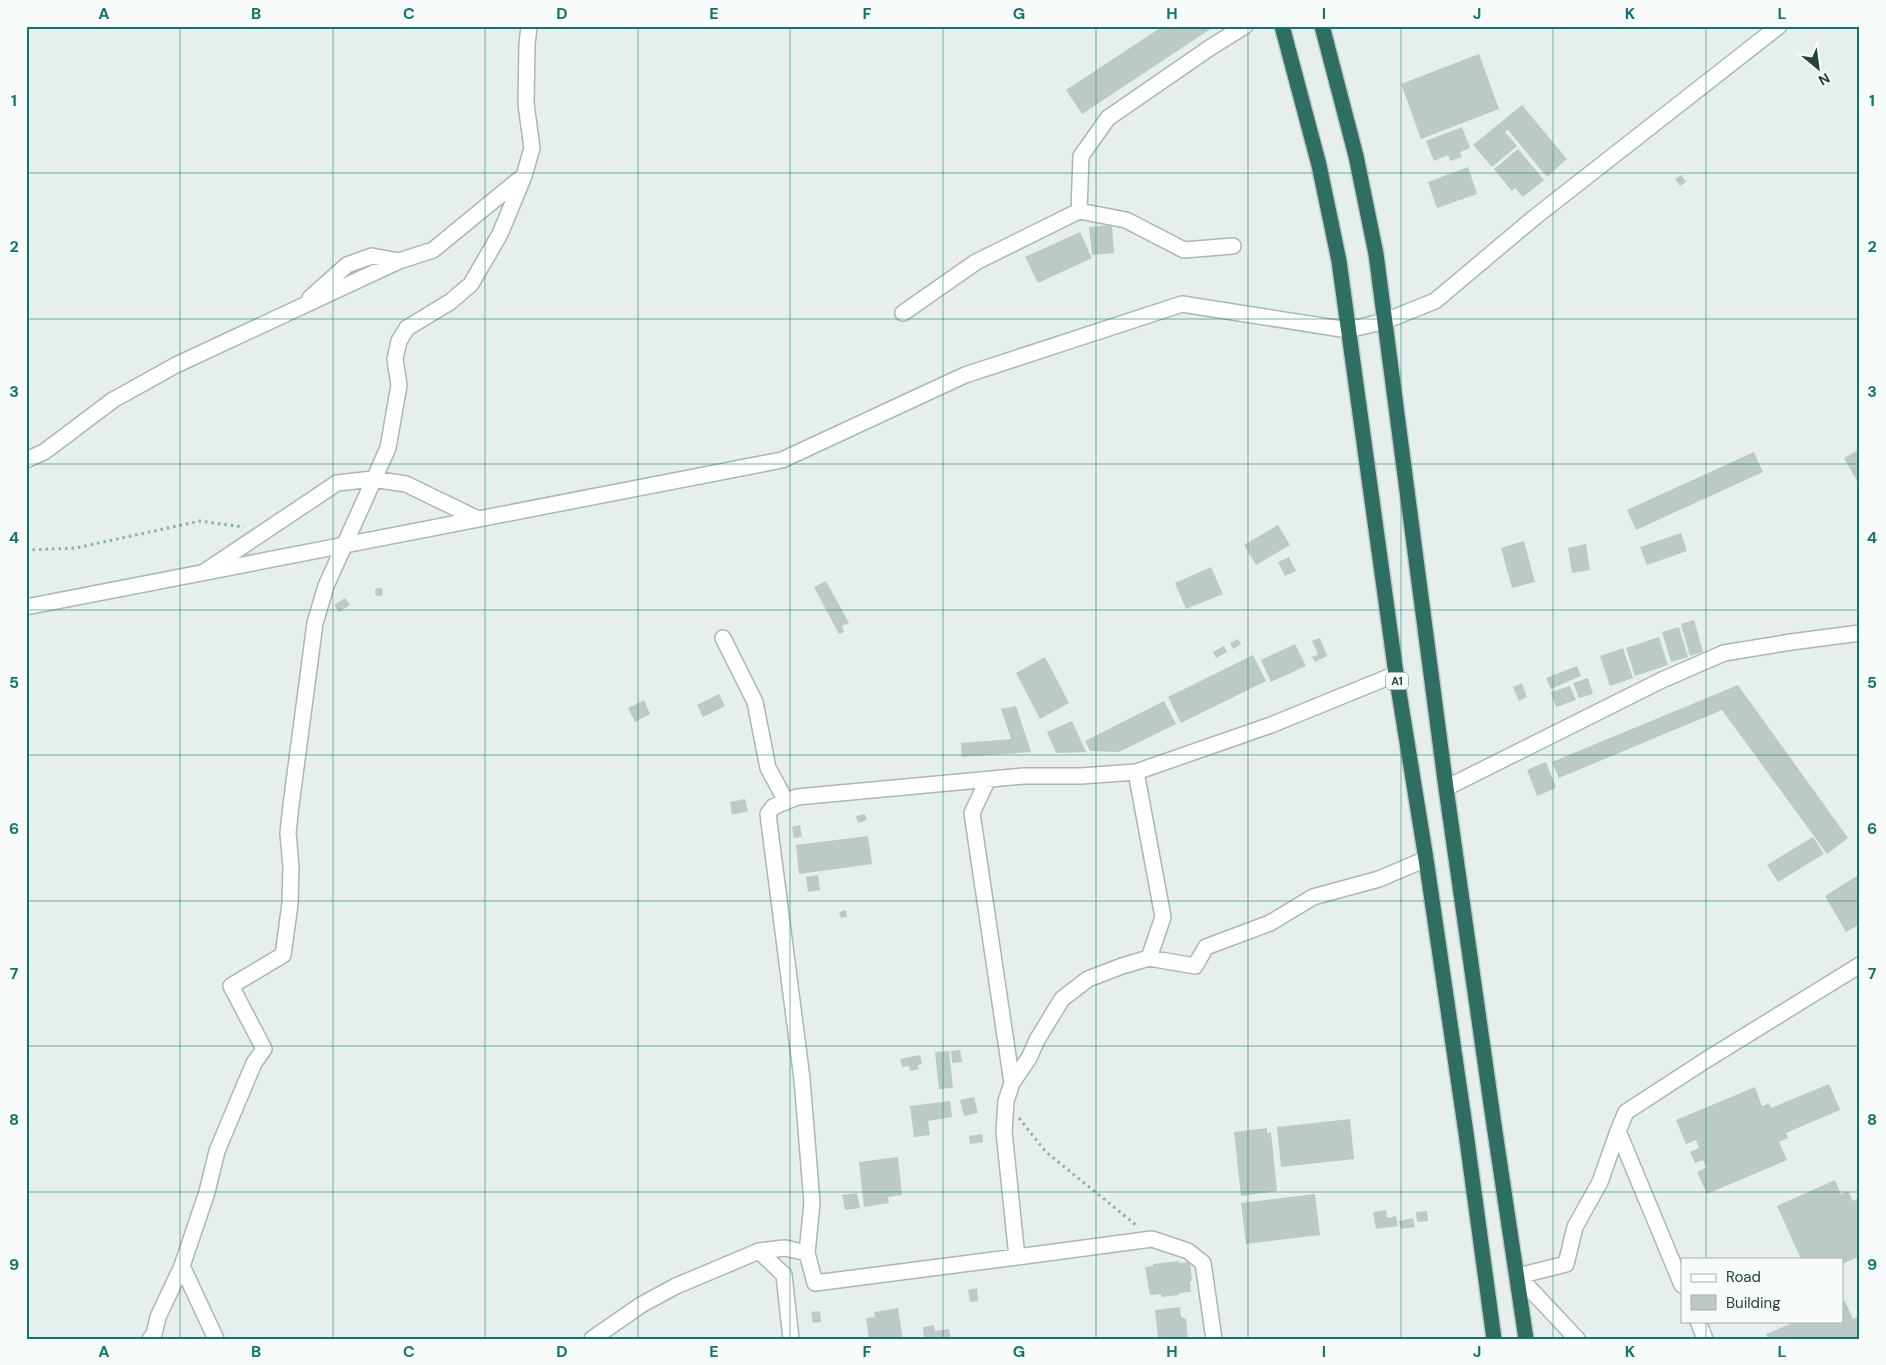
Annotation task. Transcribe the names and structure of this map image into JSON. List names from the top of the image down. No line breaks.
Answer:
{"streets":{"highway":["A1"]},"legend":["Road","Building"],"north":"bottom right","grid":{"columns":["A","B","C","D","E","F","G","H","I","J","K","L"],"rows":["1","2","3","4","5","6","7","8","9"]}}
